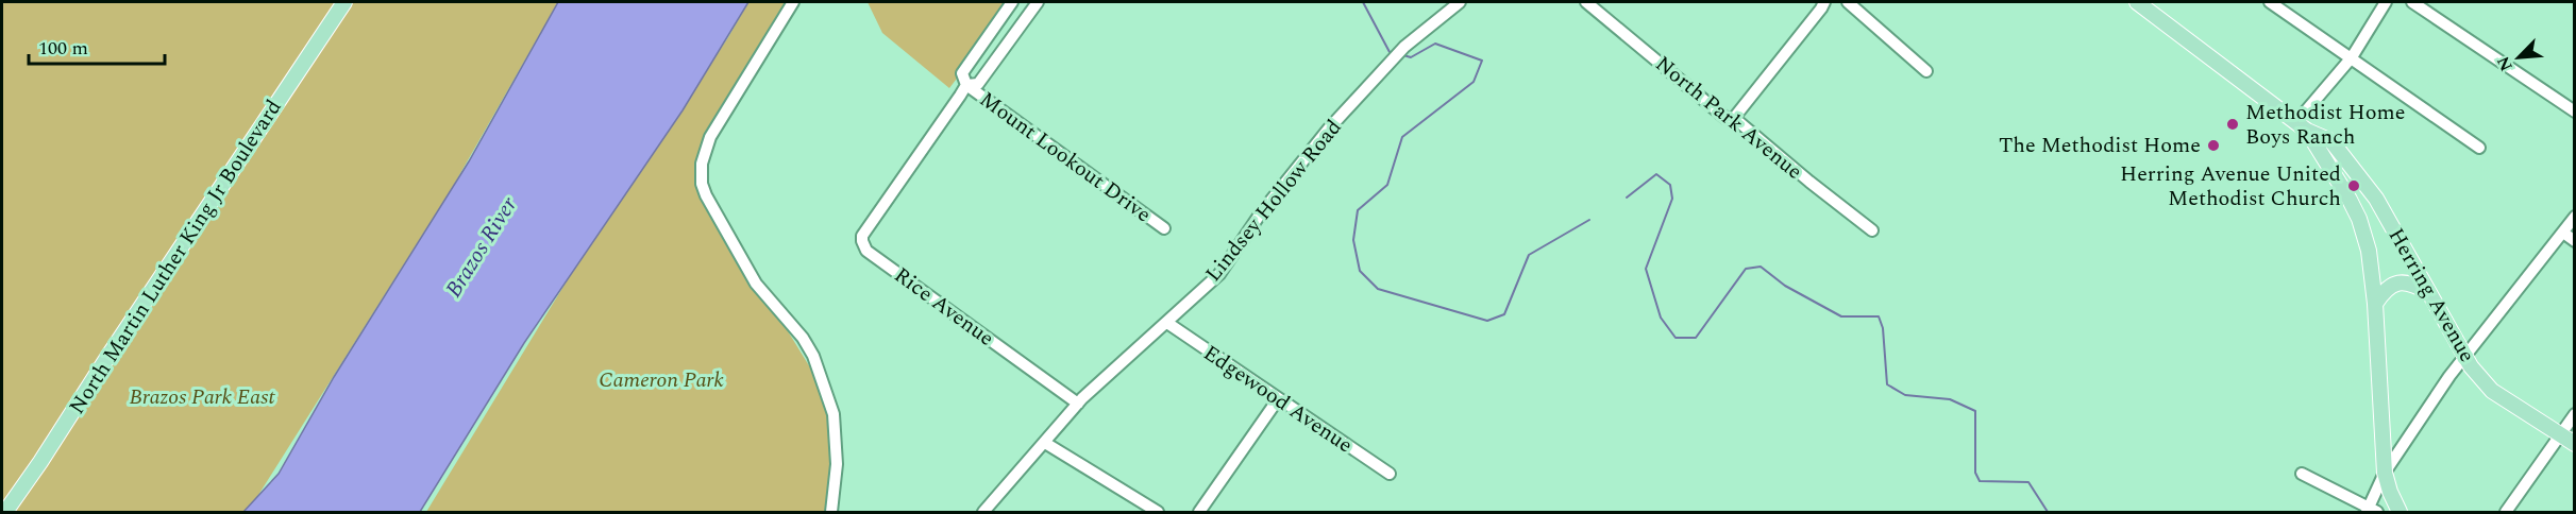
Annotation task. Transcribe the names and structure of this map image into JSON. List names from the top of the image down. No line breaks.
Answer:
{"streets":{"main road":["North Martin Luther King Jr Boulevard","Herring Avenue"],"street":["North Park Avenue","Mount Lookout Drive","Lindsey Hollow Road","Rice Avenue","Edgewood Avenue"]},"crossings":[["Mount Lookout Drive","Rice Avenue"],["Lindsey Hollow Road","Rice Avenue"],["Lindsey Hollow Road","Edgewood Avenue"]],"water":["Brazos River"],"parks":["Cameron Park","Brazos Park East"],"places":["Methodist Home Boys Ranch","The Methodist Home","Herring Avenue United Methodist Church"],"scale_bar":"100 m","north":"bottom left"}
